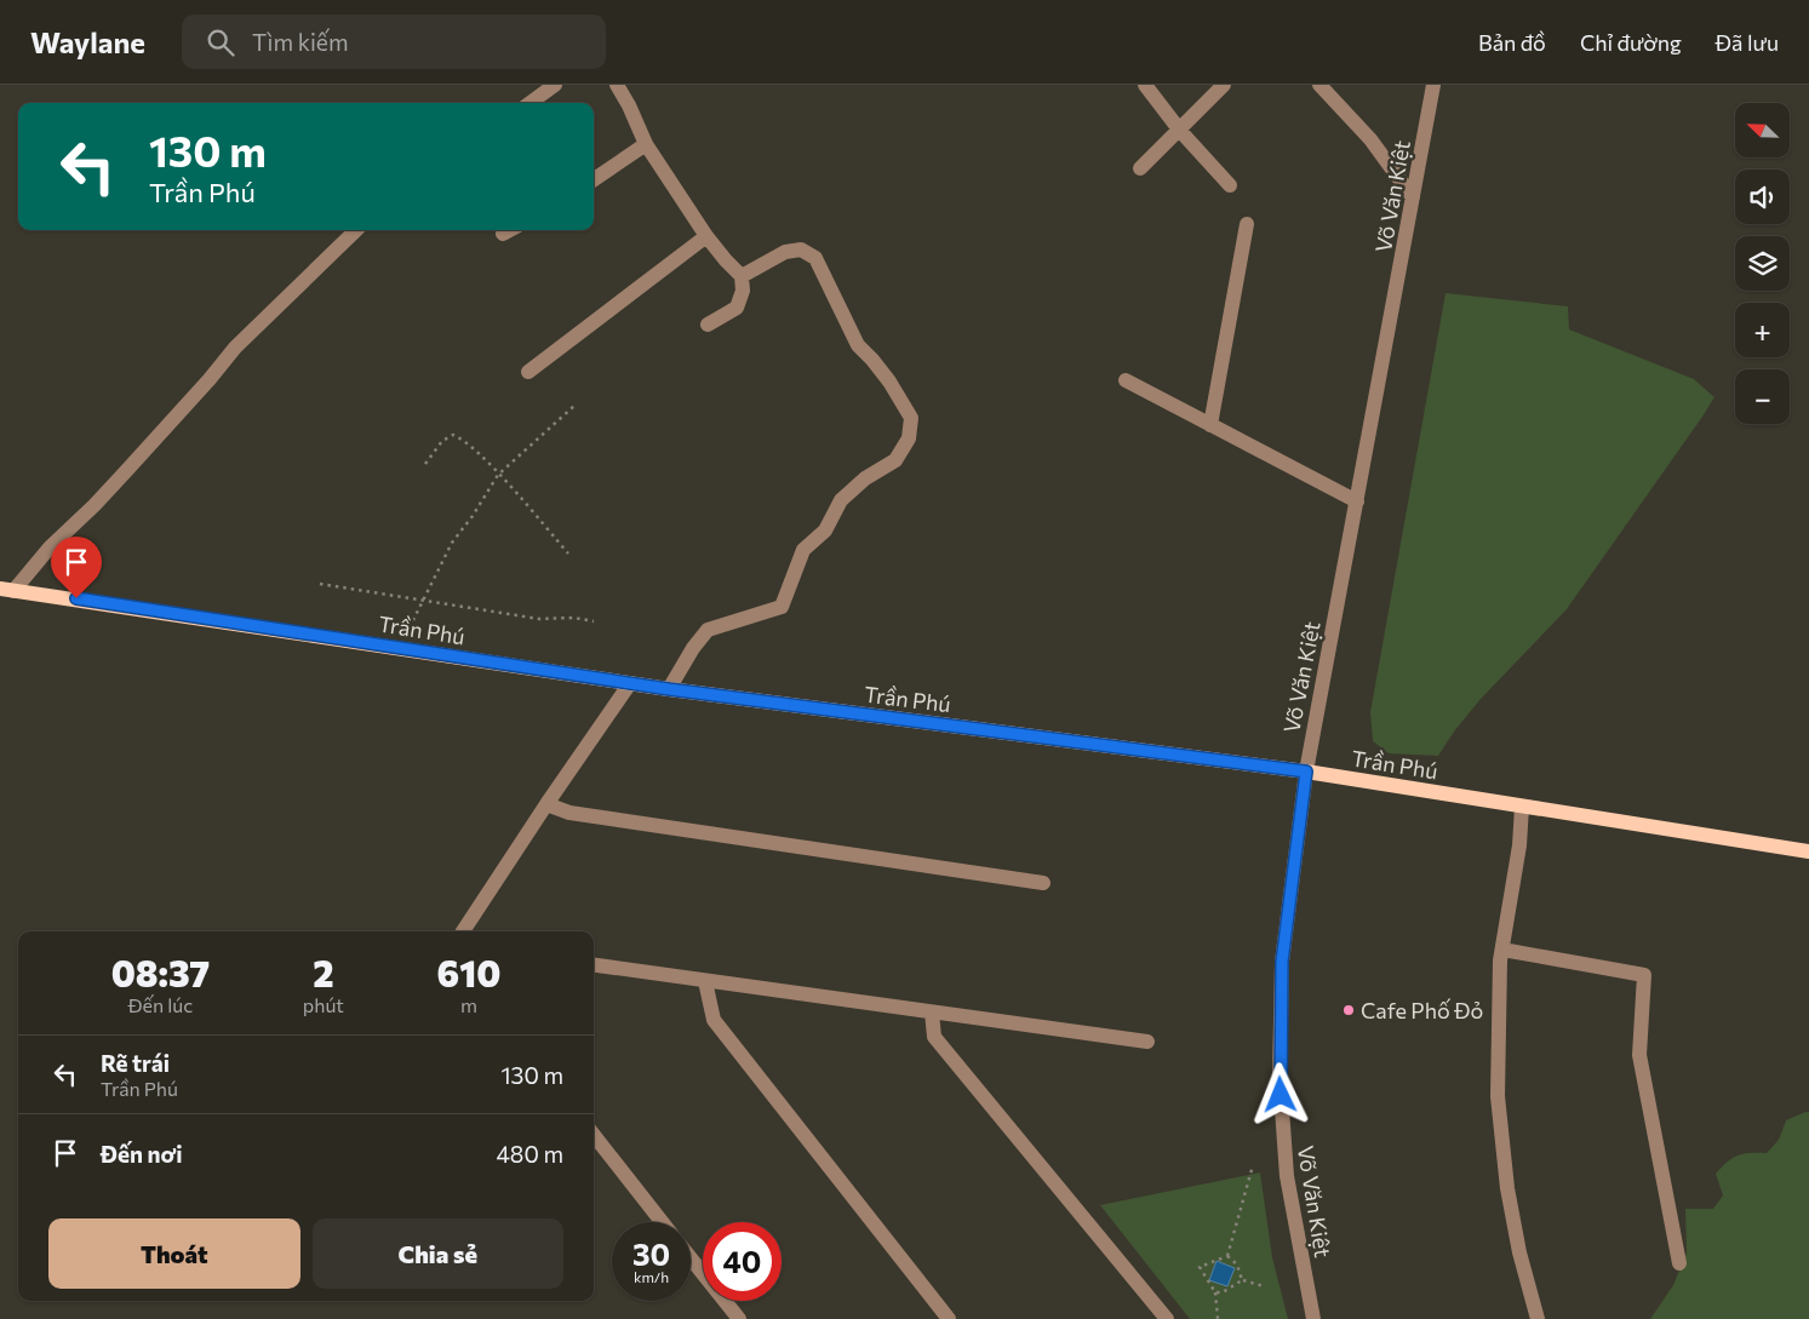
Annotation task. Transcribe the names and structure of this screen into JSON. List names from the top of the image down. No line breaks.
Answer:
{"streets":{"main road":["Trần Phú"],"street":["Võ Văn Kiệt"]},"crossings":[["Võ Văn Kiệt","Trần Phú"]],"places":["Cafe Phố Đỏ"],"north":"top left","page":{"header":"Waylane","search":"Tìm kiếm","nav":["Bản đồ","Chỉ đường","Đã lưu"],"map_buttons":["+","−"],"turn":["130 m","Trần Phú"],"eta":["08:37","Đến lúc","2","phút","610","m"],"list":[{"name":"Rẽ trái","note":"Trần Phú","value":"130 m"},{"name":"Đến nơi","value":"480 m"}],"buttons":["Thoát","Chia sẻ"],"speed":"30 km/h","limit":"40"}}
